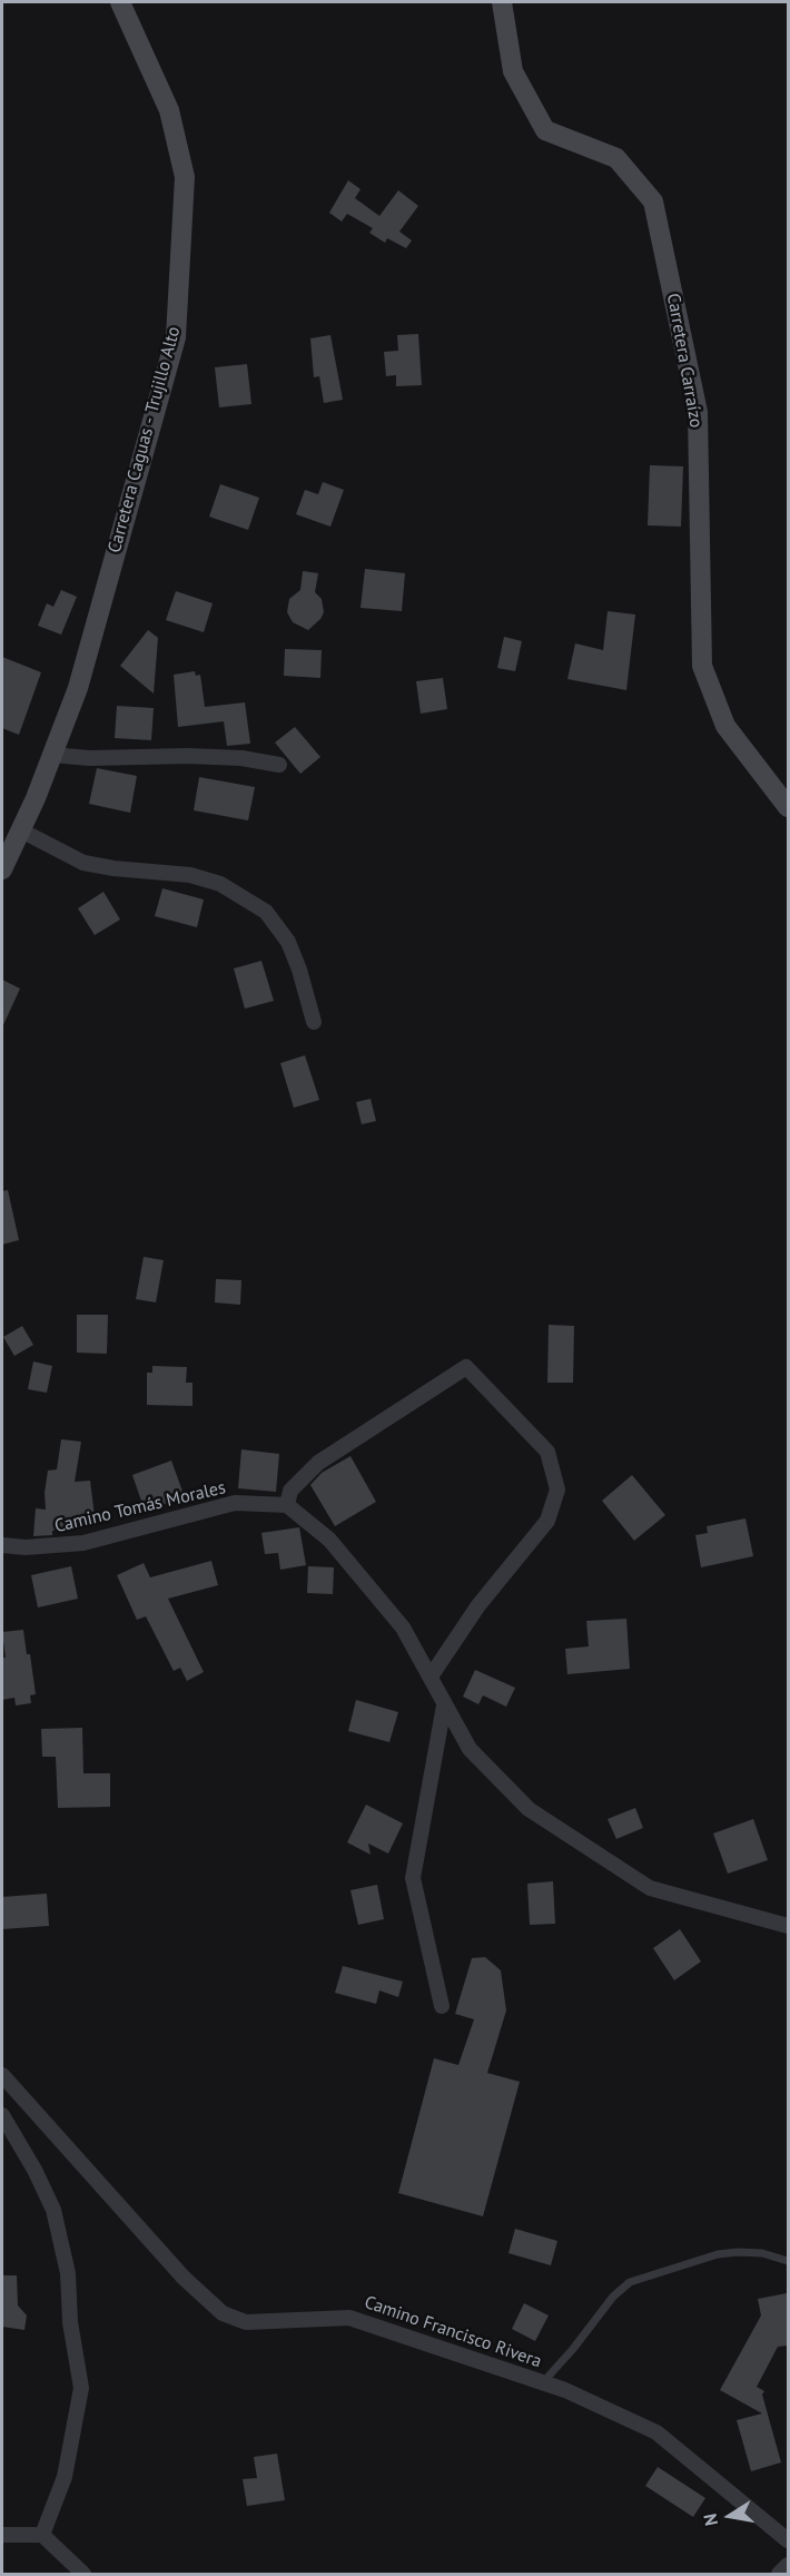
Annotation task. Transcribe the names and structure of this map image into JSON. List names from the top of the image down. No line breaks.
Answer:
{"streets":{"street":["Carretera Carraízo","Carretera Caguas - Trujillo Alto","Camino Tomás Morales","Camino Francisco Rivera"]},"north":"left"}
